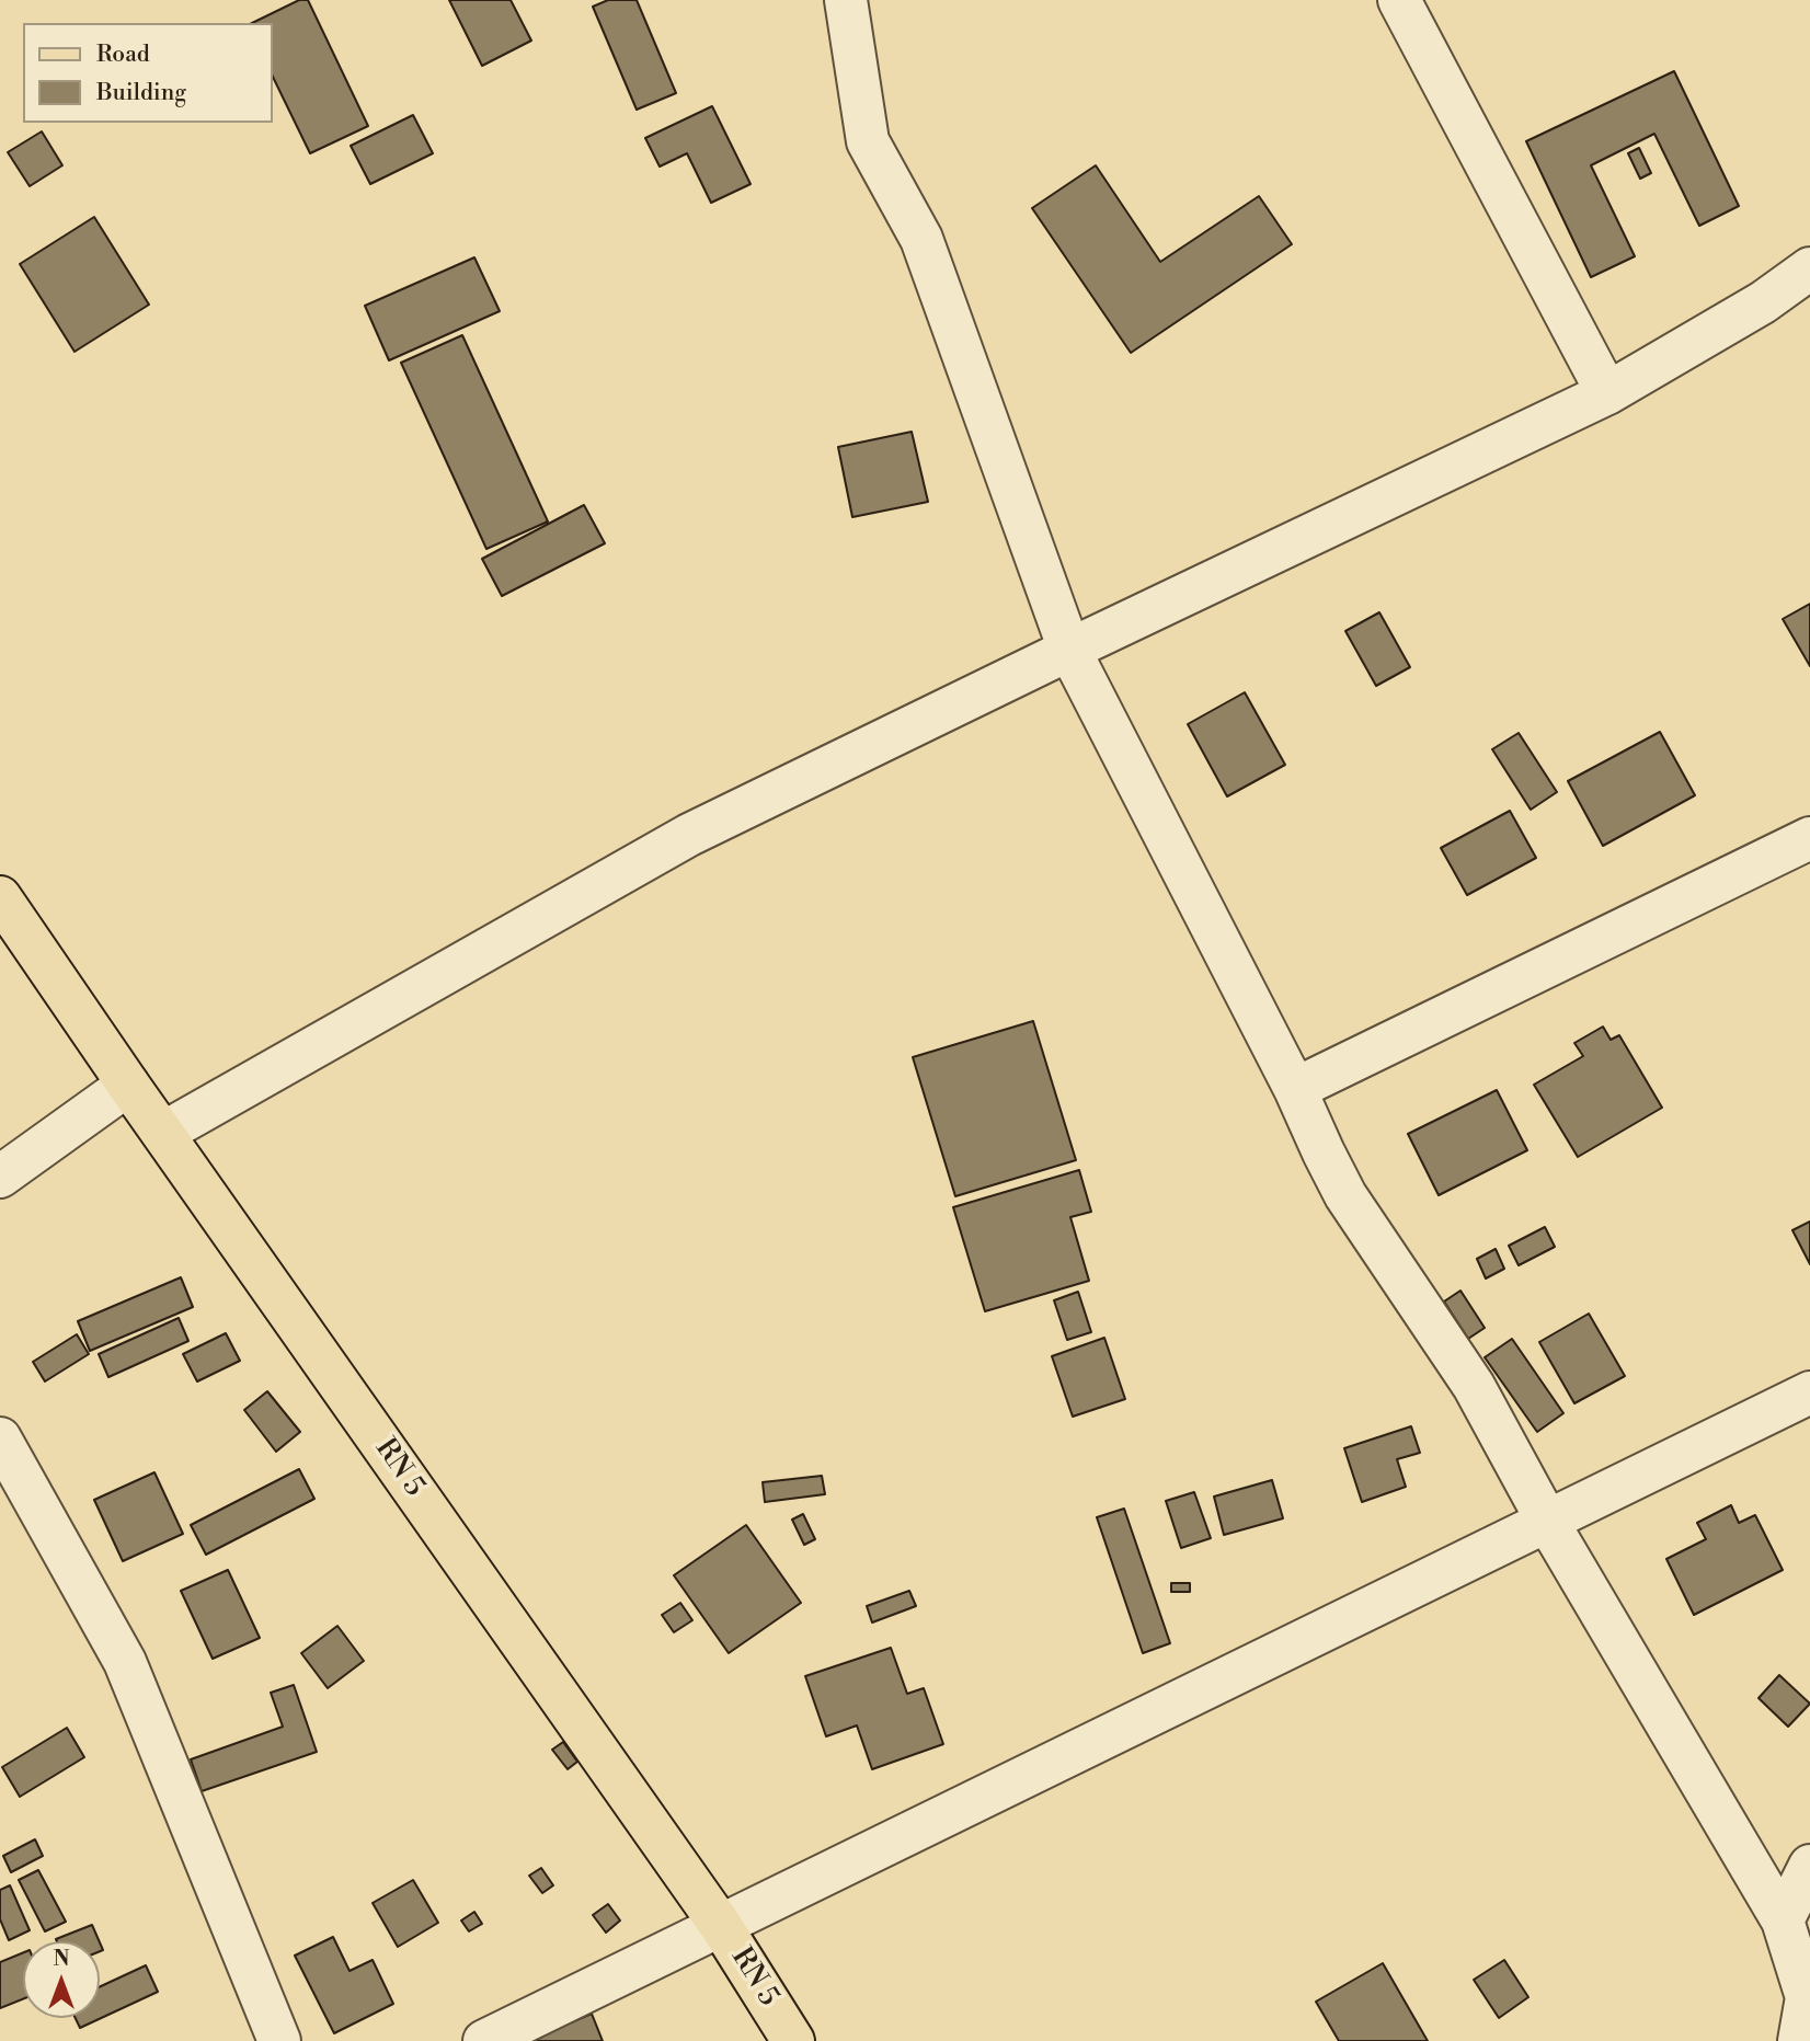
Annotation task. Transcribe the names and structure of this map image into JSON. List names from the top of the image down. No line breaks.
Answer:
{"streets":{"main road":["RN 5"]},"legend":["Road","Building"],"north":"top"}
